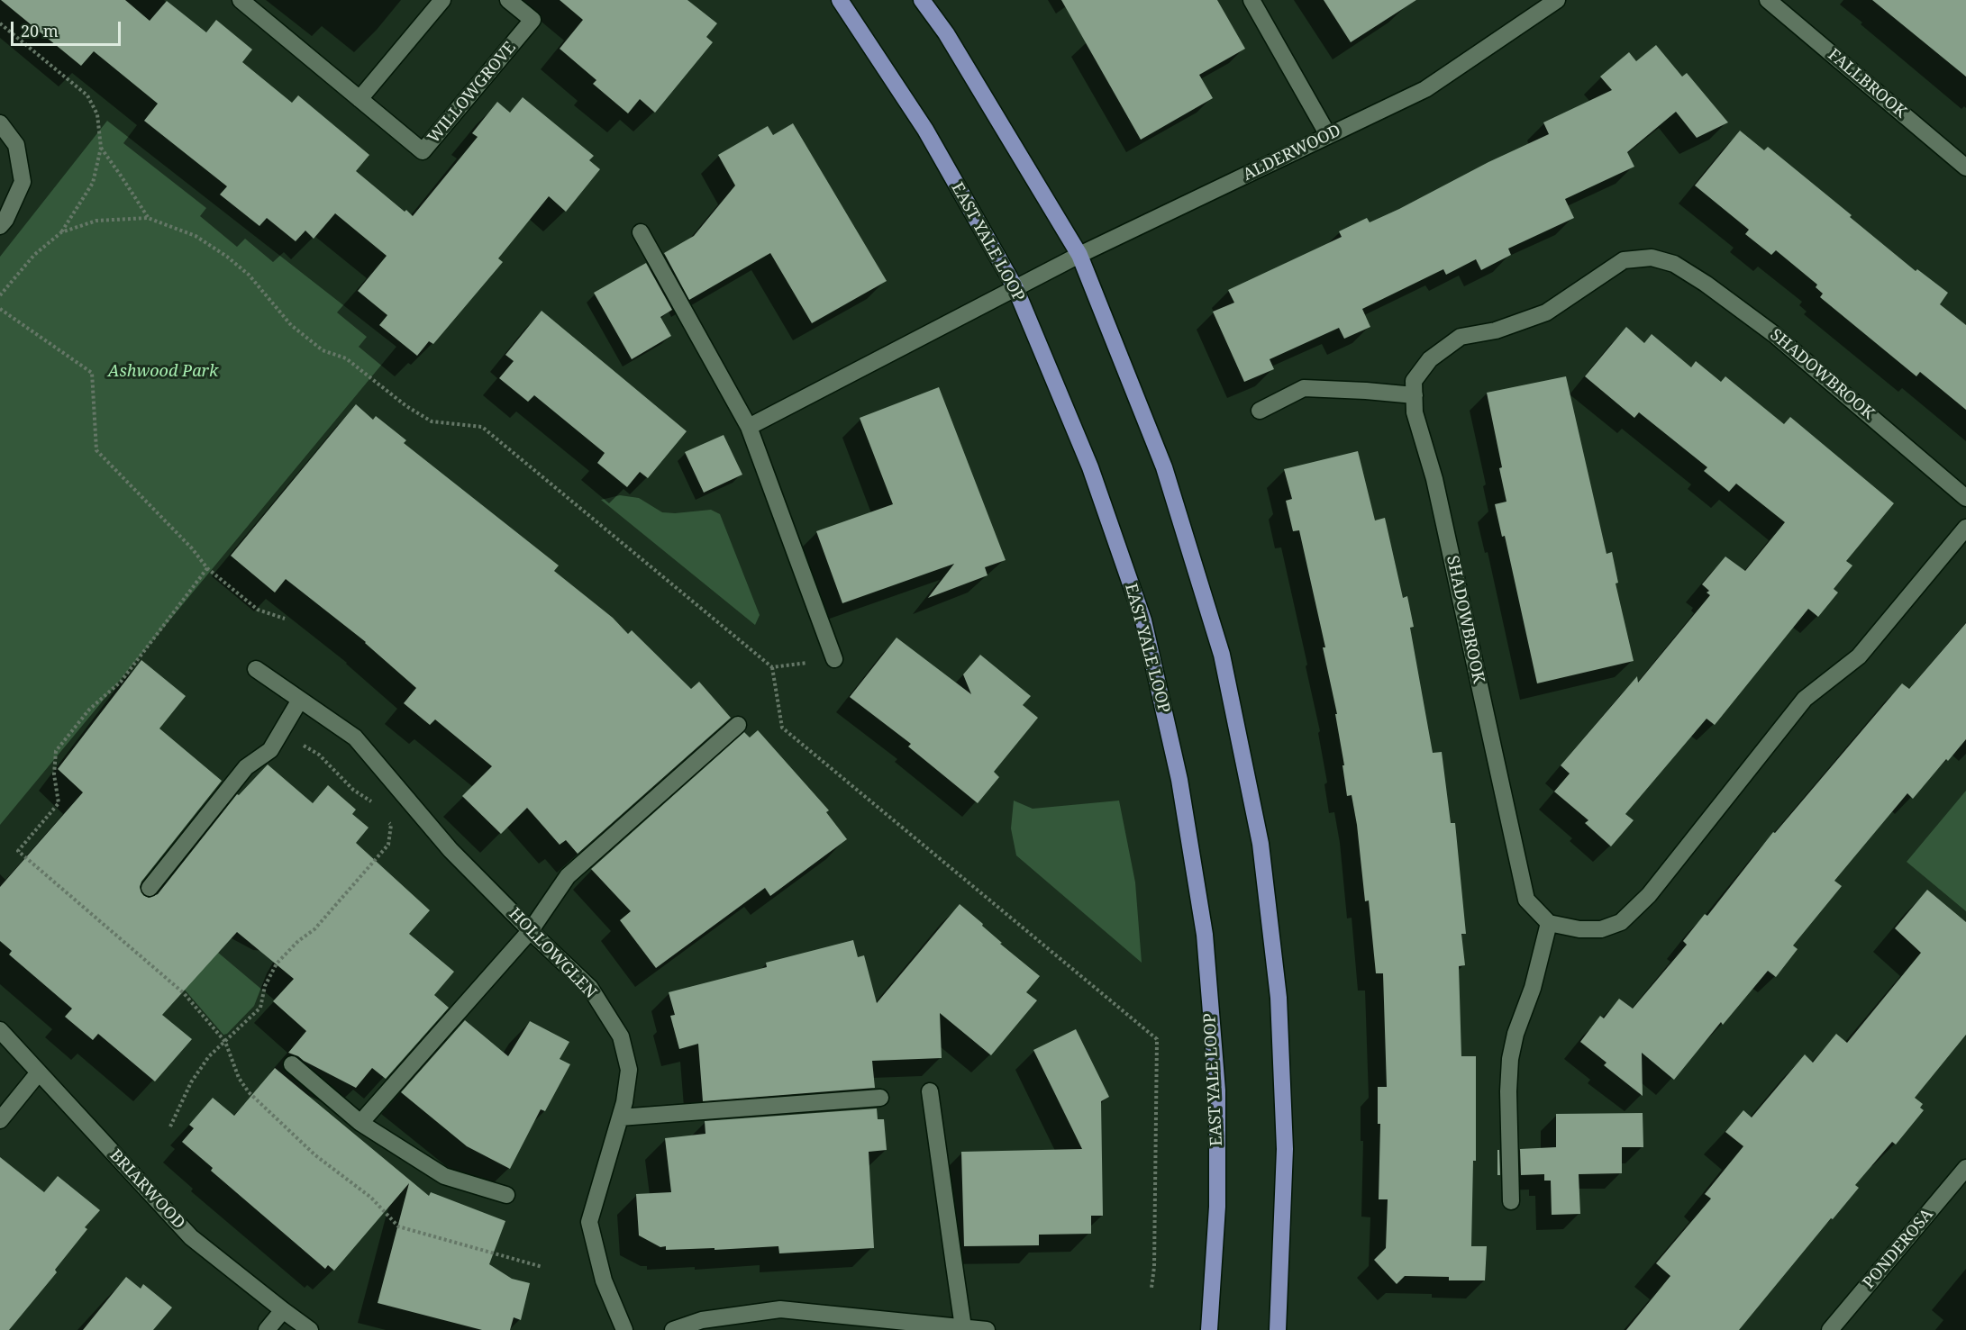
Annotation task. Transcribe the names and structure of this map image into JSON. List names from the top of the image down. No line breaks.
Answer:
{"streets":{"main road":["EAST YALE LOOP"],"street":["FALLBROOK","WILLOWGROVE","ALDERWOOD","SHADOWBROOK","HOLLOWGLEN","BRIARWOOD","PONDEROSA"]},"crossings":[["ALDERWOOD","EAST YALE LOOP"]],"parks":["Ashwood Park"],"scale_bar":"20 m"}
